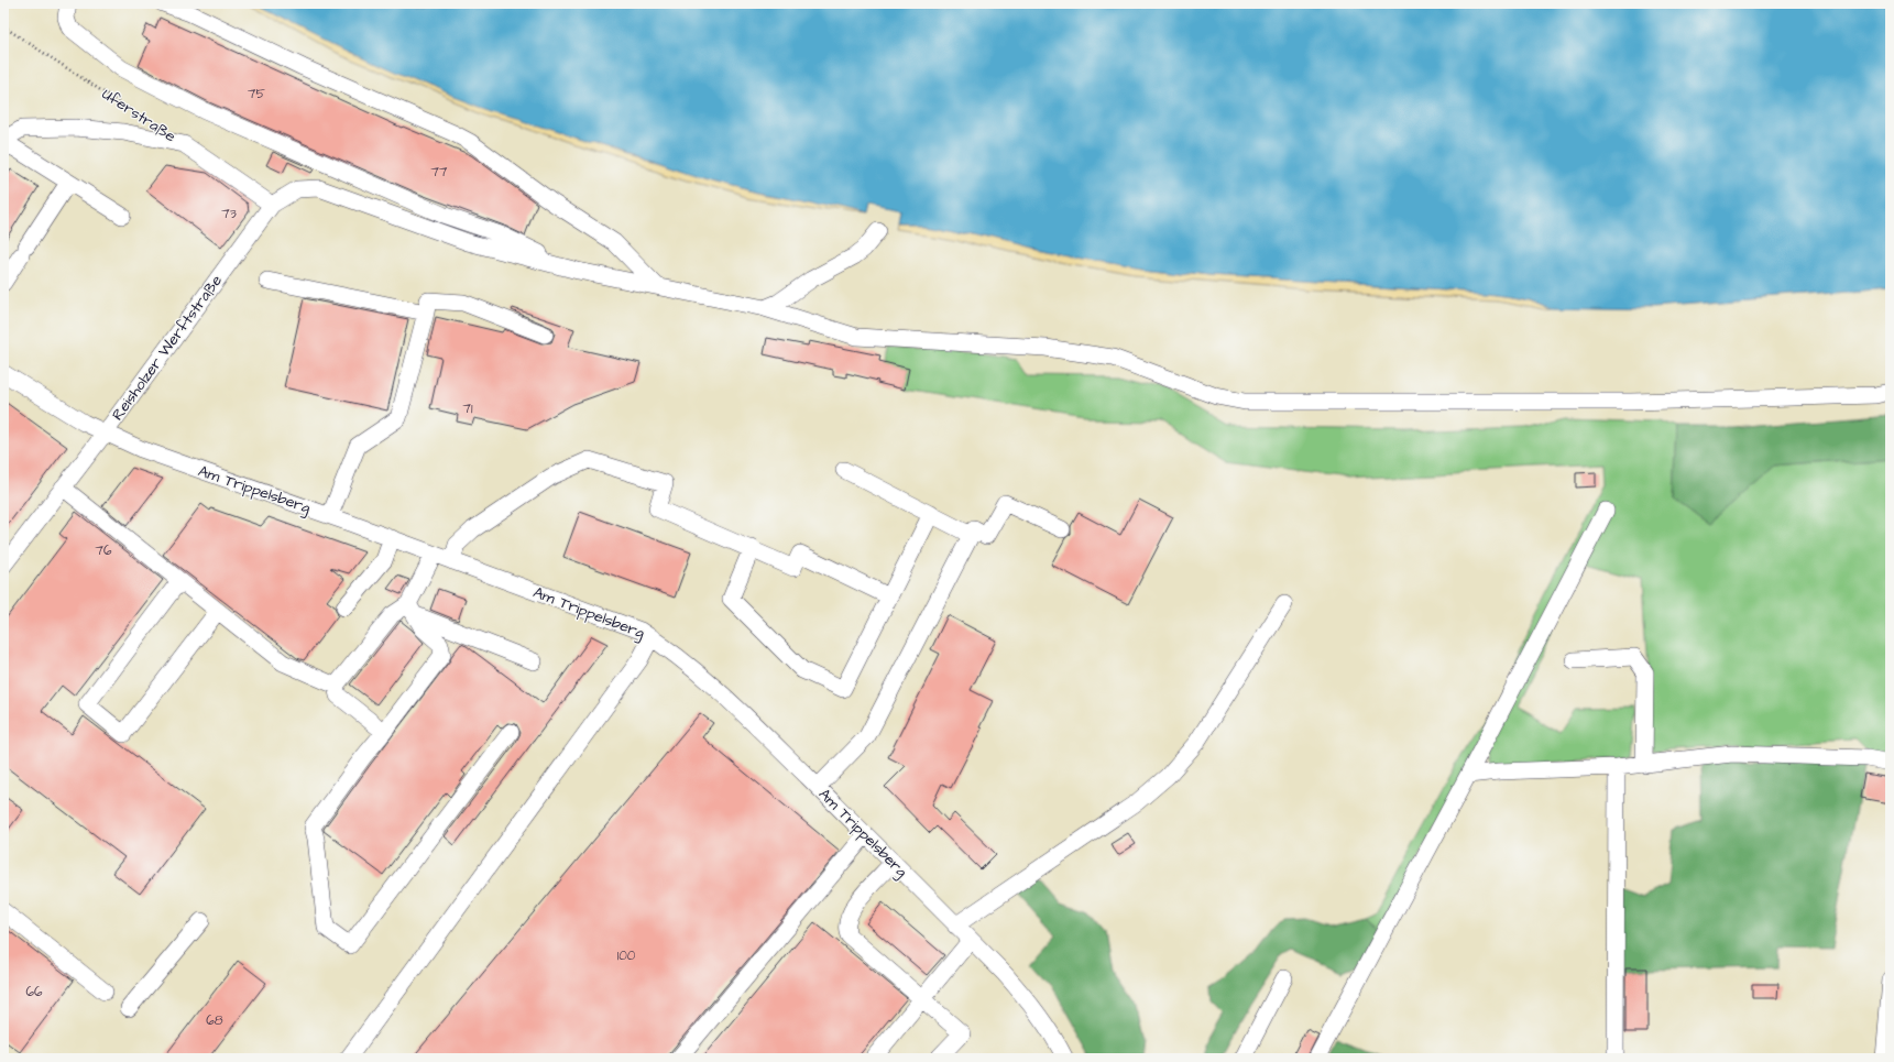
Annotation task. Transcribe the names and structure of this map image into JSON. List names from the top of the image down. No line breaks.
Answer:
{"streets":{"street":["Uferstraße","Reisholzer Werftstraße","Am Trippelsberg"]},"crossings":[["Uferstraße","Reisholzer Werftstraße"],["Reisholzer Werftstraße","Am Trippelsberg"]],"house_numbers":["75","77","73","71","76","100","66","68"]}
